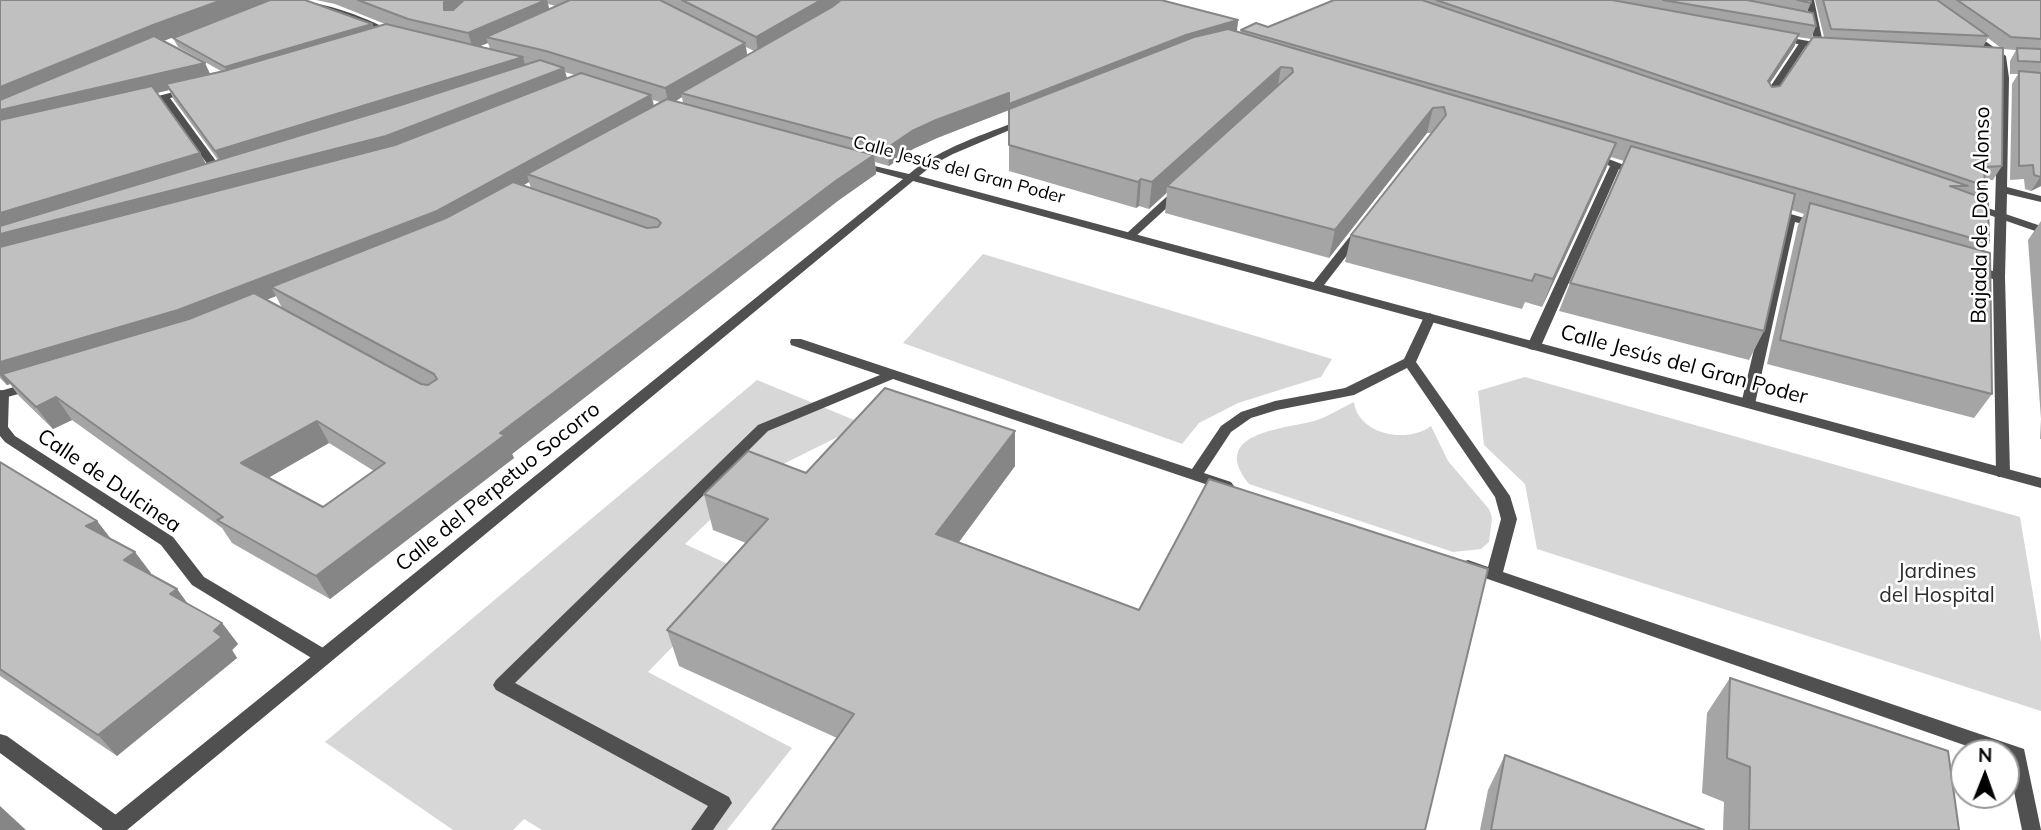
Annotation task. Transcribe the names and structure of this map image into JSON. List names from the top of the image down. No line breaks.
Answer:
{"streets":{"street":["Calle Jesús del Gran Poder","Bajada de Don Alonso","Calle de Dulcinea","Calle del Perpetuo Socorro"]},"crossings":[["Calle Jesús del Gran Poder","Bajada de Don Alonso"],["Calle Jesús del Gran Poder","Calle del Perpetuo Socorro"],["Calle de Dulcinea","Calle del Perpetuo Socorro"]],"parks":["Jardines del Hospital"],"north":"top"}
